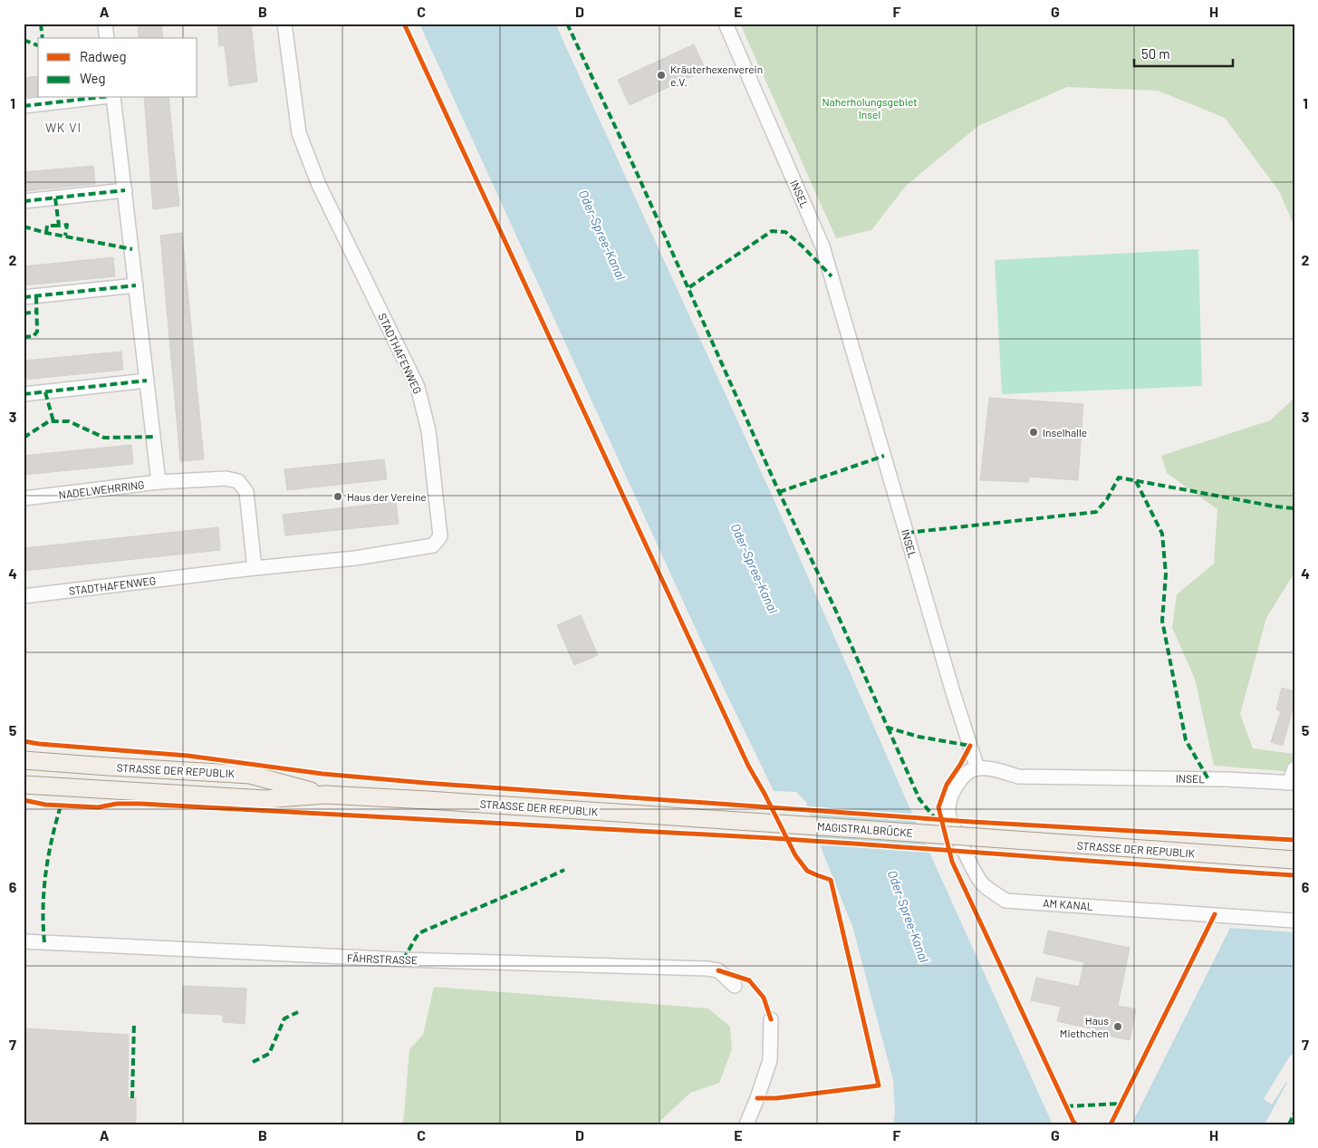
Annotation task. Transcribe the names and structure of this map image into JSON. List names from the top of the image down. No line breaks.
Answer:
{"streets":{"main road":["STRASSE DER REPUBLIK","MAGISTRALBRÜCKE"],"street":["INSEL","STADTHAFENWEG","NADELWEHRRING","AM KANAL","FÄHRSTRASSE"]},"crossings":[["INSEL","AM KANAL"],["STRASSE DER REPUBLIK","MAGISTRALBRÜCKE"]],"districts":["WK VI"],"water":["Oder-Spree-Kanal"],"parks":["Naherholungsgebiet Insel"],"places":["Kräuterhexenverein e.V.","Inselhalle","Haus der Vereine","Haus Miethchen"],"legend":["Radweg","Weg"],"scale_bar":"50 m","grid":{"columns":["A","B","C","D","E","F","G","H"],"rows":["1","2","3","4","5","6","7"]}}
